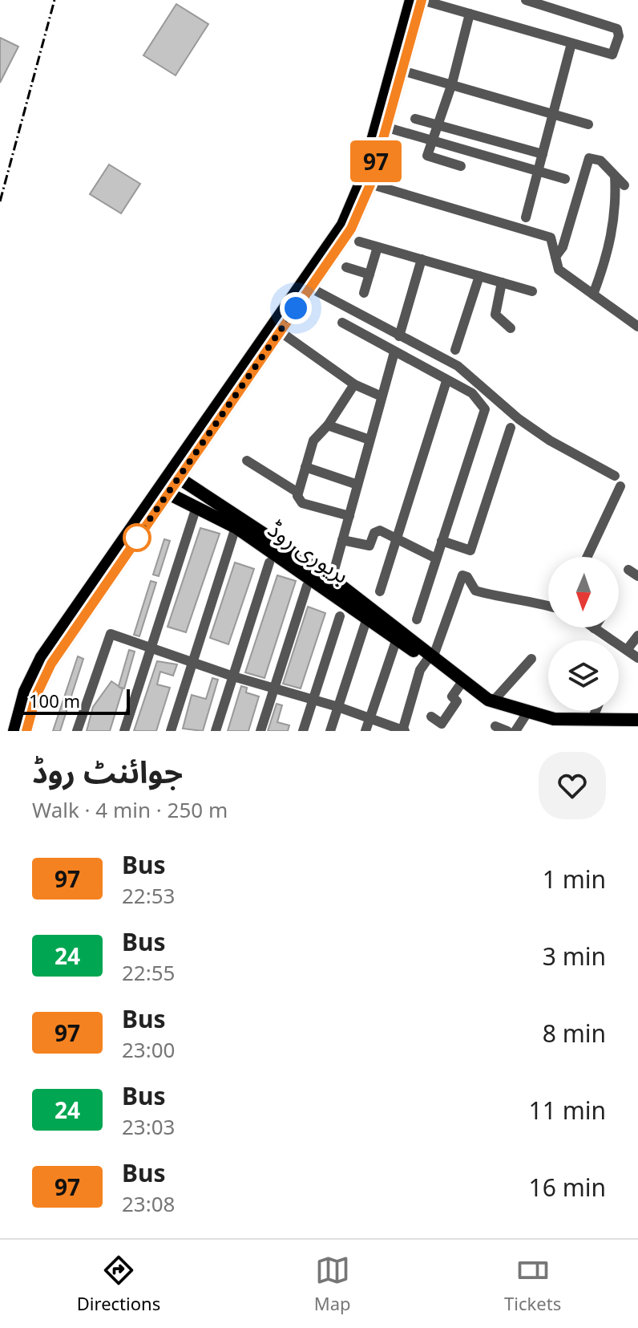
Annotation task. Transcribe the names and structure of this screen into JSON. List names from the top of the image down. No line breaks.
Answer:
{"streets":{"main road":["بریوری روڈ"]},"lines":["bus line 97"],"scale_bar":"100 m","north":"bottom","page":{"on_map":"97","scale":"100 m","heading":["جوائنٹ روڈ","Walk · 4 min · 250 m"],"list":[{"mark":"97","name":"Bus","note":"22:53","value":"1 min"},{"mark":"24","name":"Bus","note":"22:55","value":"3 min"},{"mark":"97","name":"Bus","note":"23:00","value":"8 min"},{"mark":"24","name":"Bus","note":"23:03","value":"11 min"},{"mark":"97","name":"Bus","note":"23:08","value":"16 min"}],"tabs":["Directions","Map","Tickets"]}}
